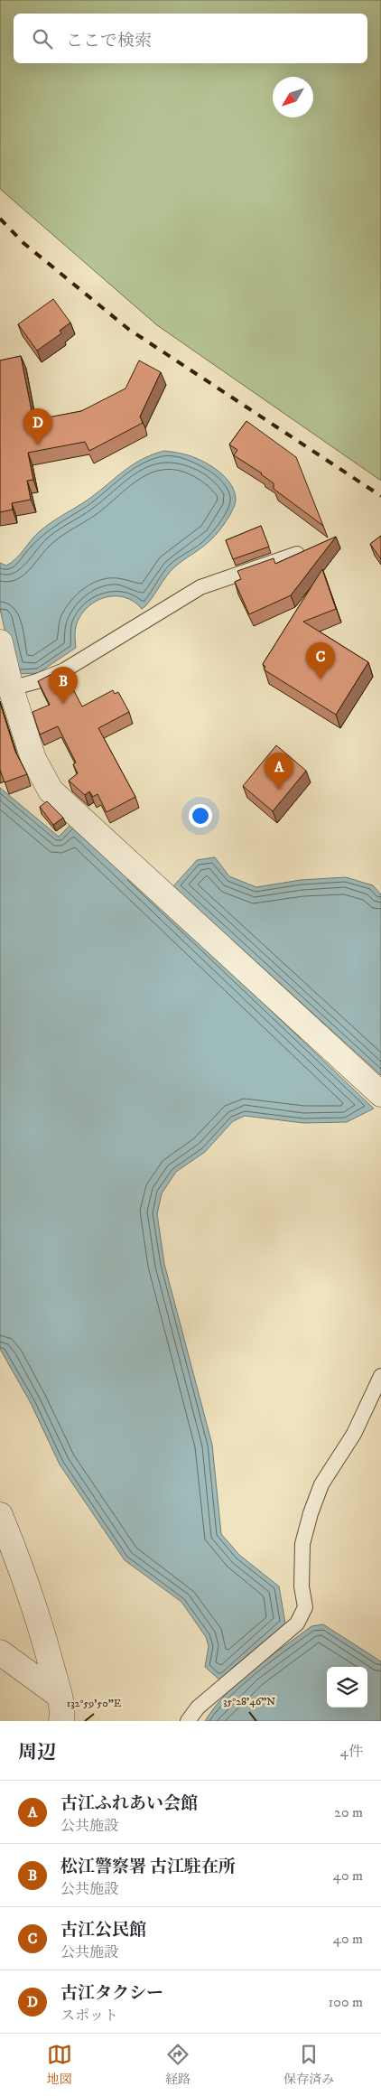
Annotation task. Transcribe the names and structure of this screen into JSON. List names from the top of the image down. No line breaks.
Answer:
{"north":"bottom left","page":{"search":"ここで検索","pins":["D","C","B","A"],"heading":["周辺","4件"],"list":[{"mark":"A","name":"古江ふれあい会館","note":"公共施設","value":"20 m"},{"mark":"B","name":"松江警察署 古江駐在所","note":"公共施設","value":"40 m"},{"mark":"C","name":"古江公民館","note":"公共施設","value":"40 m"},{"mark":"D","name":"古江タクシー","note":"スポット","value":"100 m"}],"nav":["地図","経路","保存済み"]},"coordinates":["35°28'46\"N","132°59'50\"E"]}
